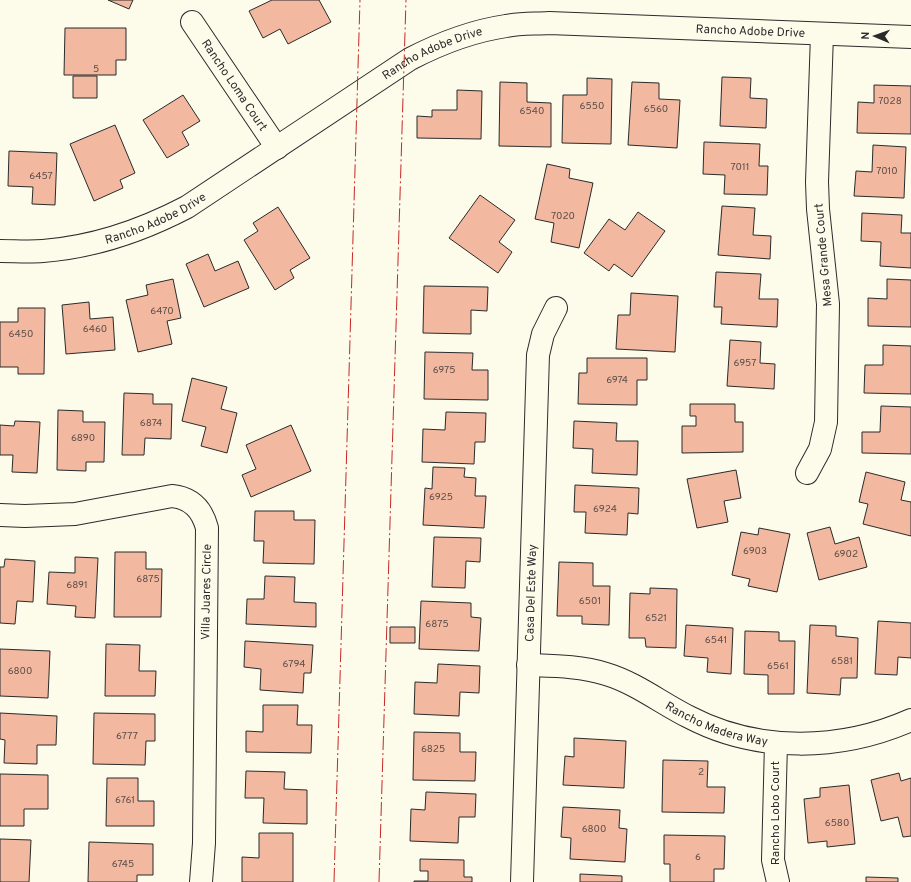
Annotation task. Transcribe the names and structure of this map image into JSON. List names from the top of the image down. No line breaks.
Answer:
{"streets":{"street":["Rancho Adobe Drive","Rancho Loma Court","Mesa Grande Court","Villa Juares Circle","Casa Del Este Way","Rancho Madera Way","Rancho Lobo Court"]},"crossings":[["Rancho Adobe Drive","Rancho Loma Court"],["Rancho Adobe Drive","Mesa Grande Court"],["Casa Del Este Way","Rancho Madera Way"],["Rancho Madera Way","Rancho Lobo Court"]],"house_numbers":["5","7028","6550","6560","6540","7011","7010","6457","7020","6470","6460","6450","6957","6975","6974","6874","6890","6925","6924","6903","6902","6875","6891","6501","6521","6875","6541","6581","6794","6561","6800","6777","6825","2","6761","6580","6800","6","6745"],"north":"left"}
